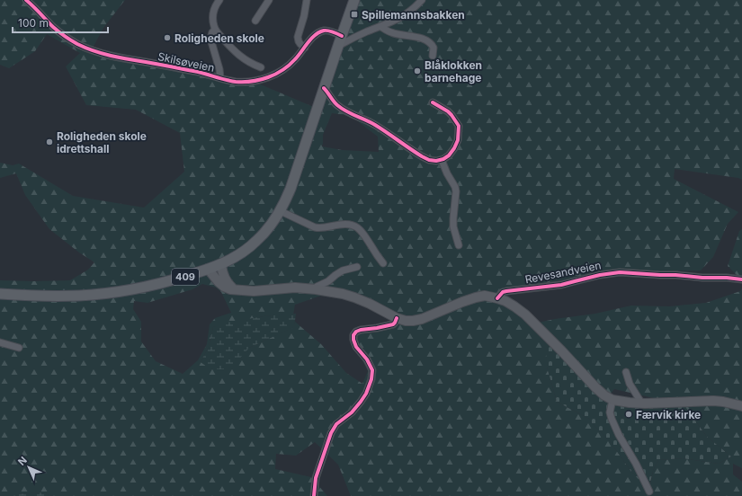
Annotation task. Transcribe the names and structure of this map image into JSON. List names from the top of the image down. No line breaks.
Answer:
{"streets":{"main road":["409"],"street":["Skilsøveien","Revesandveien"]},"crossings":[["Skilsøveien","409"]],"places":{"transit":["Spillemannsbakken"],"other":["Roligheden skole","Blåklokken barnehage","Roligheden skole idrettshall","Færvik kirke"]},"scale_bar":"100 m","north":"top left"}
